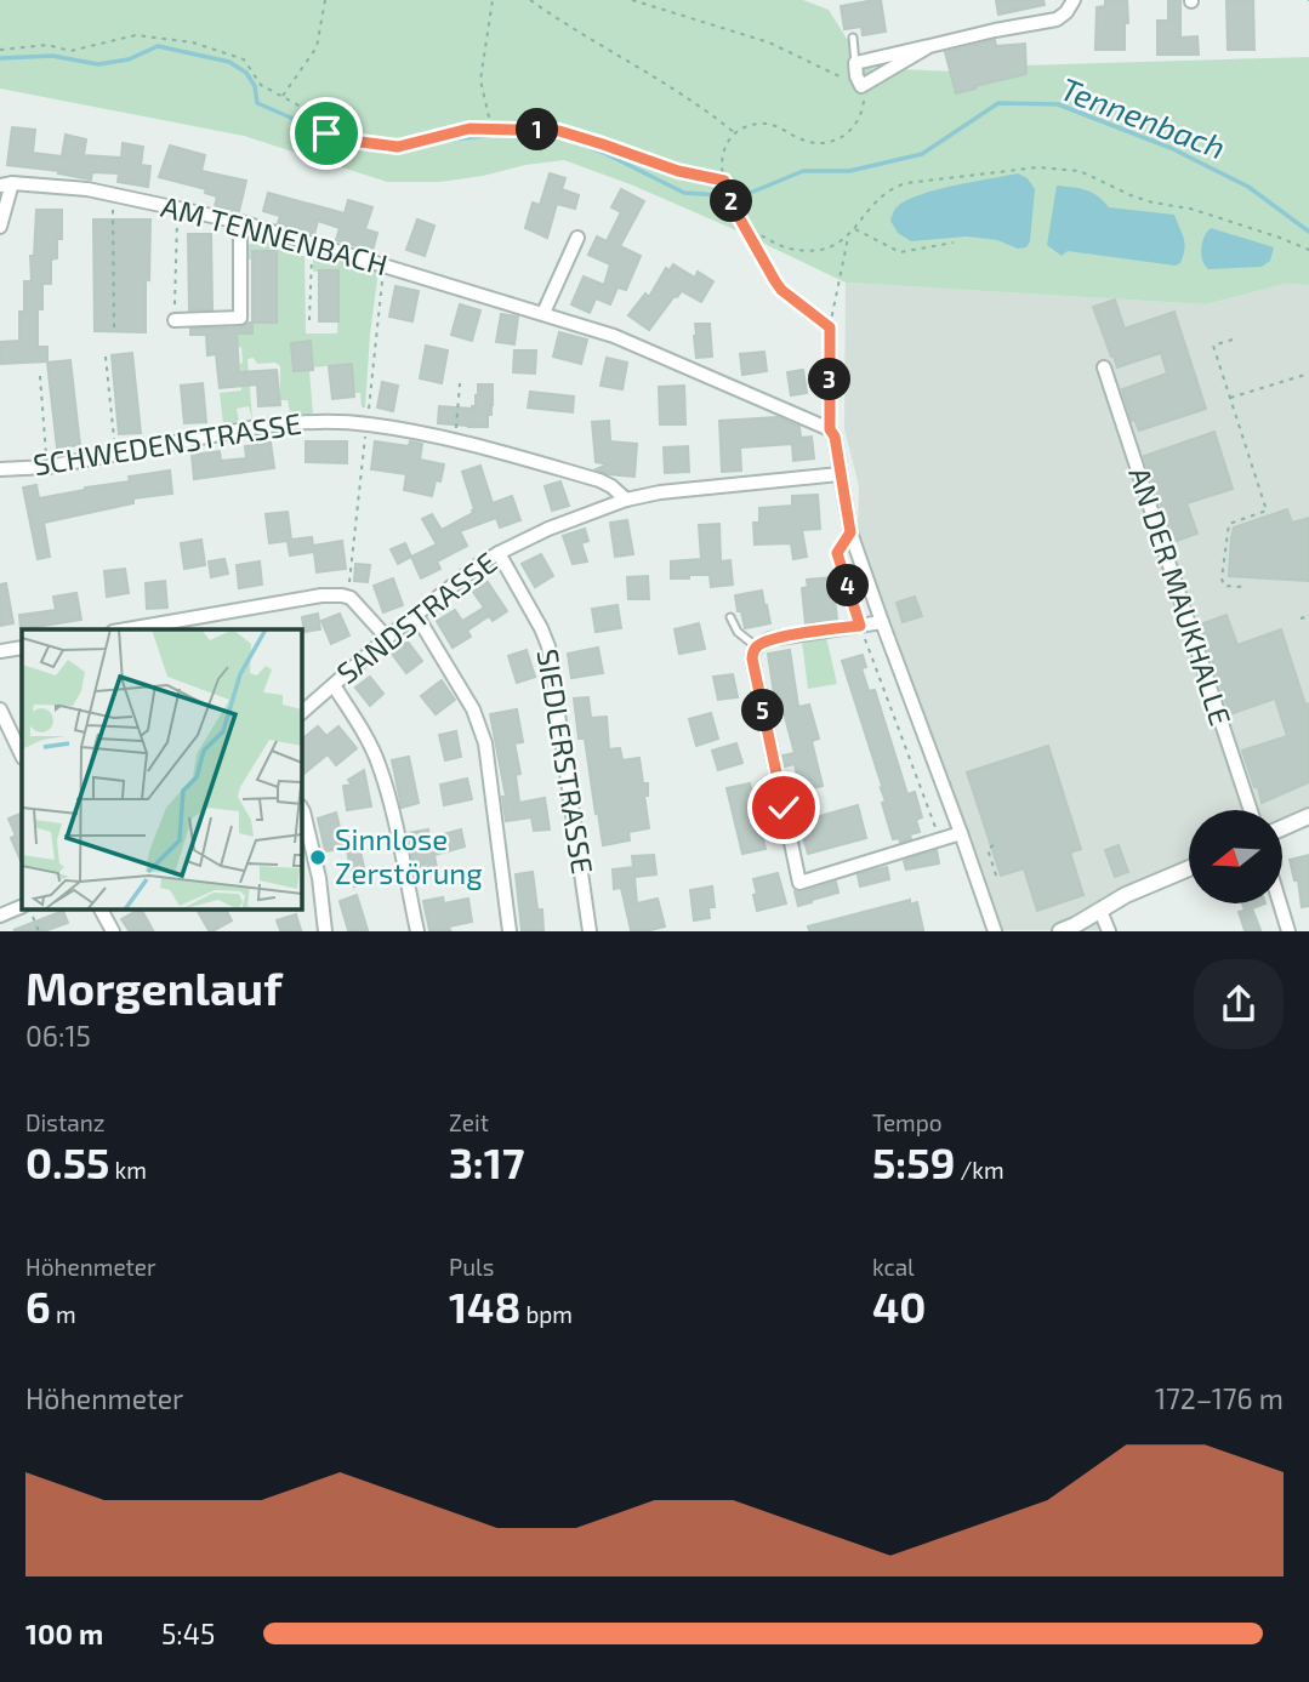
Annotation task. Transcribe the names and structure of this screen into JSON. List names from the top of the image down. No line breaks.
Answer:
{"streets":{"street":["AM TENNENBACH","SCHWEDENSTRASSE","AN DER MAUKHALLE","SANDSTRASSE","SIEDLERSTRASSE"]},"crossings":[["SCHWEDENSTRASSE","SANDSTRASSE"],["SANDSTRASSE","SIEDLERSTRASSE"]],"water":["Tennenbach"],"places":["Sinnlose Zerstörung"],"north":"left","page":{"pins":["1","2","3","4","5"],"heading":["Morgenlauf","06:15"],"stats":[["Distanz","0.55 km"],["Zeit","3:17"],["Tempo","5:59 /km"],["Höhenmeter","6 m"],["Puls","148 bpm"],["kcal","40"]],"chart":["Höhenmeter","172–176 m"],"list":[{"name":"100 m","note":"5:45"}]}}
